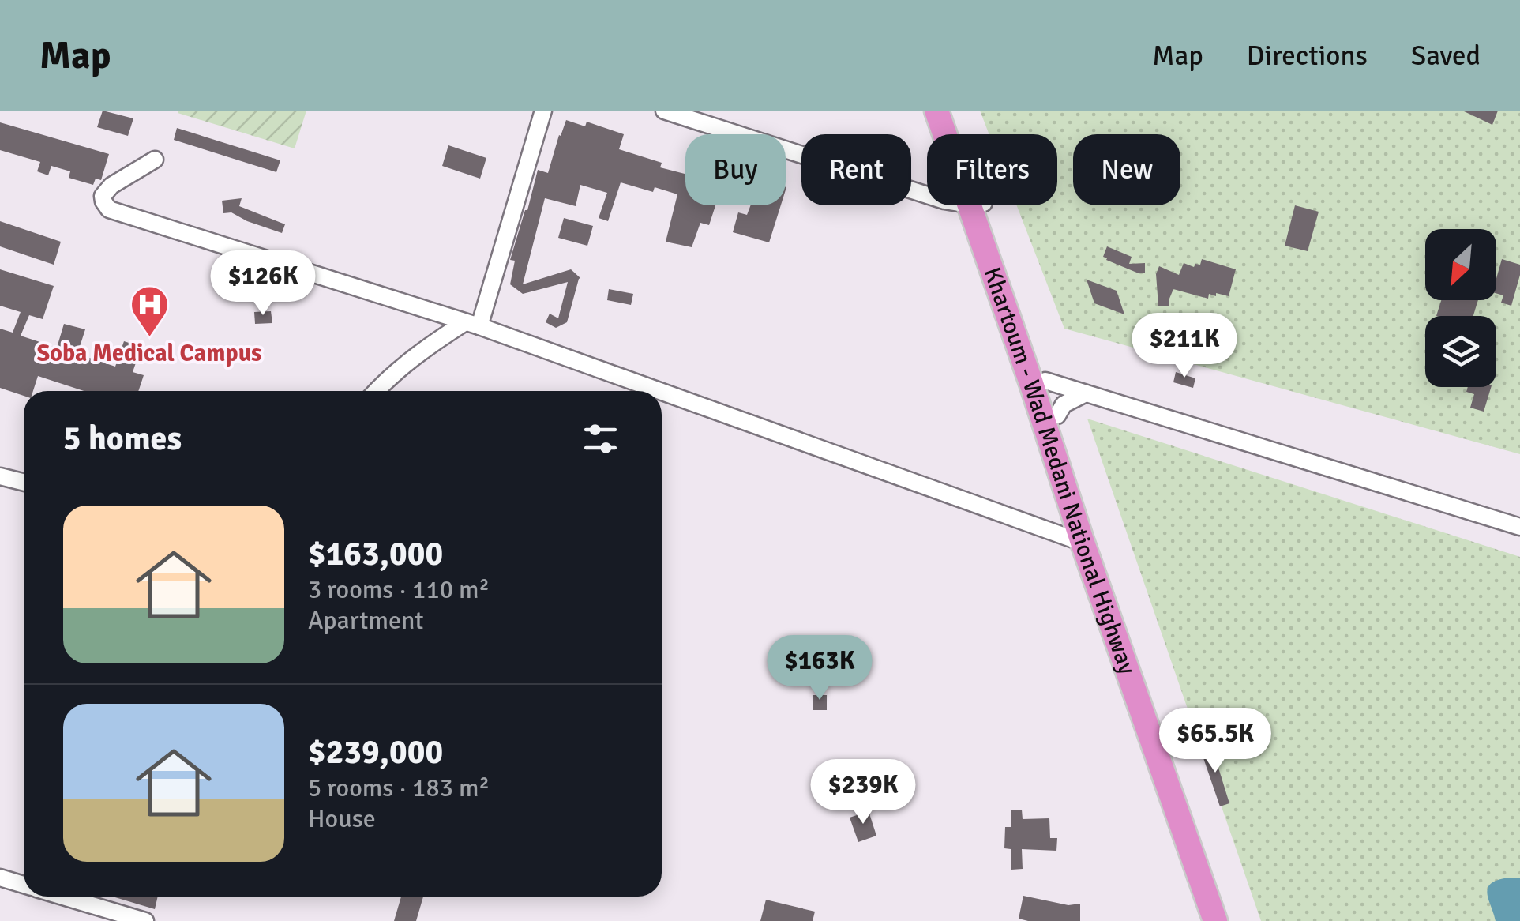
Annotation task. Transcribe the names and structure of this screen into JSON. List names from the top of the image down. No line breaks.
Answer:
{"streets":{"highway":["Khartoum - Wad Medani National Highway"]},"places":{"hospital":["Soba Medical Campus"]},"north":"bottom left","page":{"header":"Map","nav":["Map","Directions","Saved"],"chip":["Buy","Rent","Filters","New"],"price":["$126K","$211K","$163K","$65.5K","$239K"],"heading":"5 homes","list":[{"name":"$163,000","note":"3 rooms · 110 m² · Apartment"},{"name":"$239,000","note":"5 rooms · 183 m² · House"}]}}
